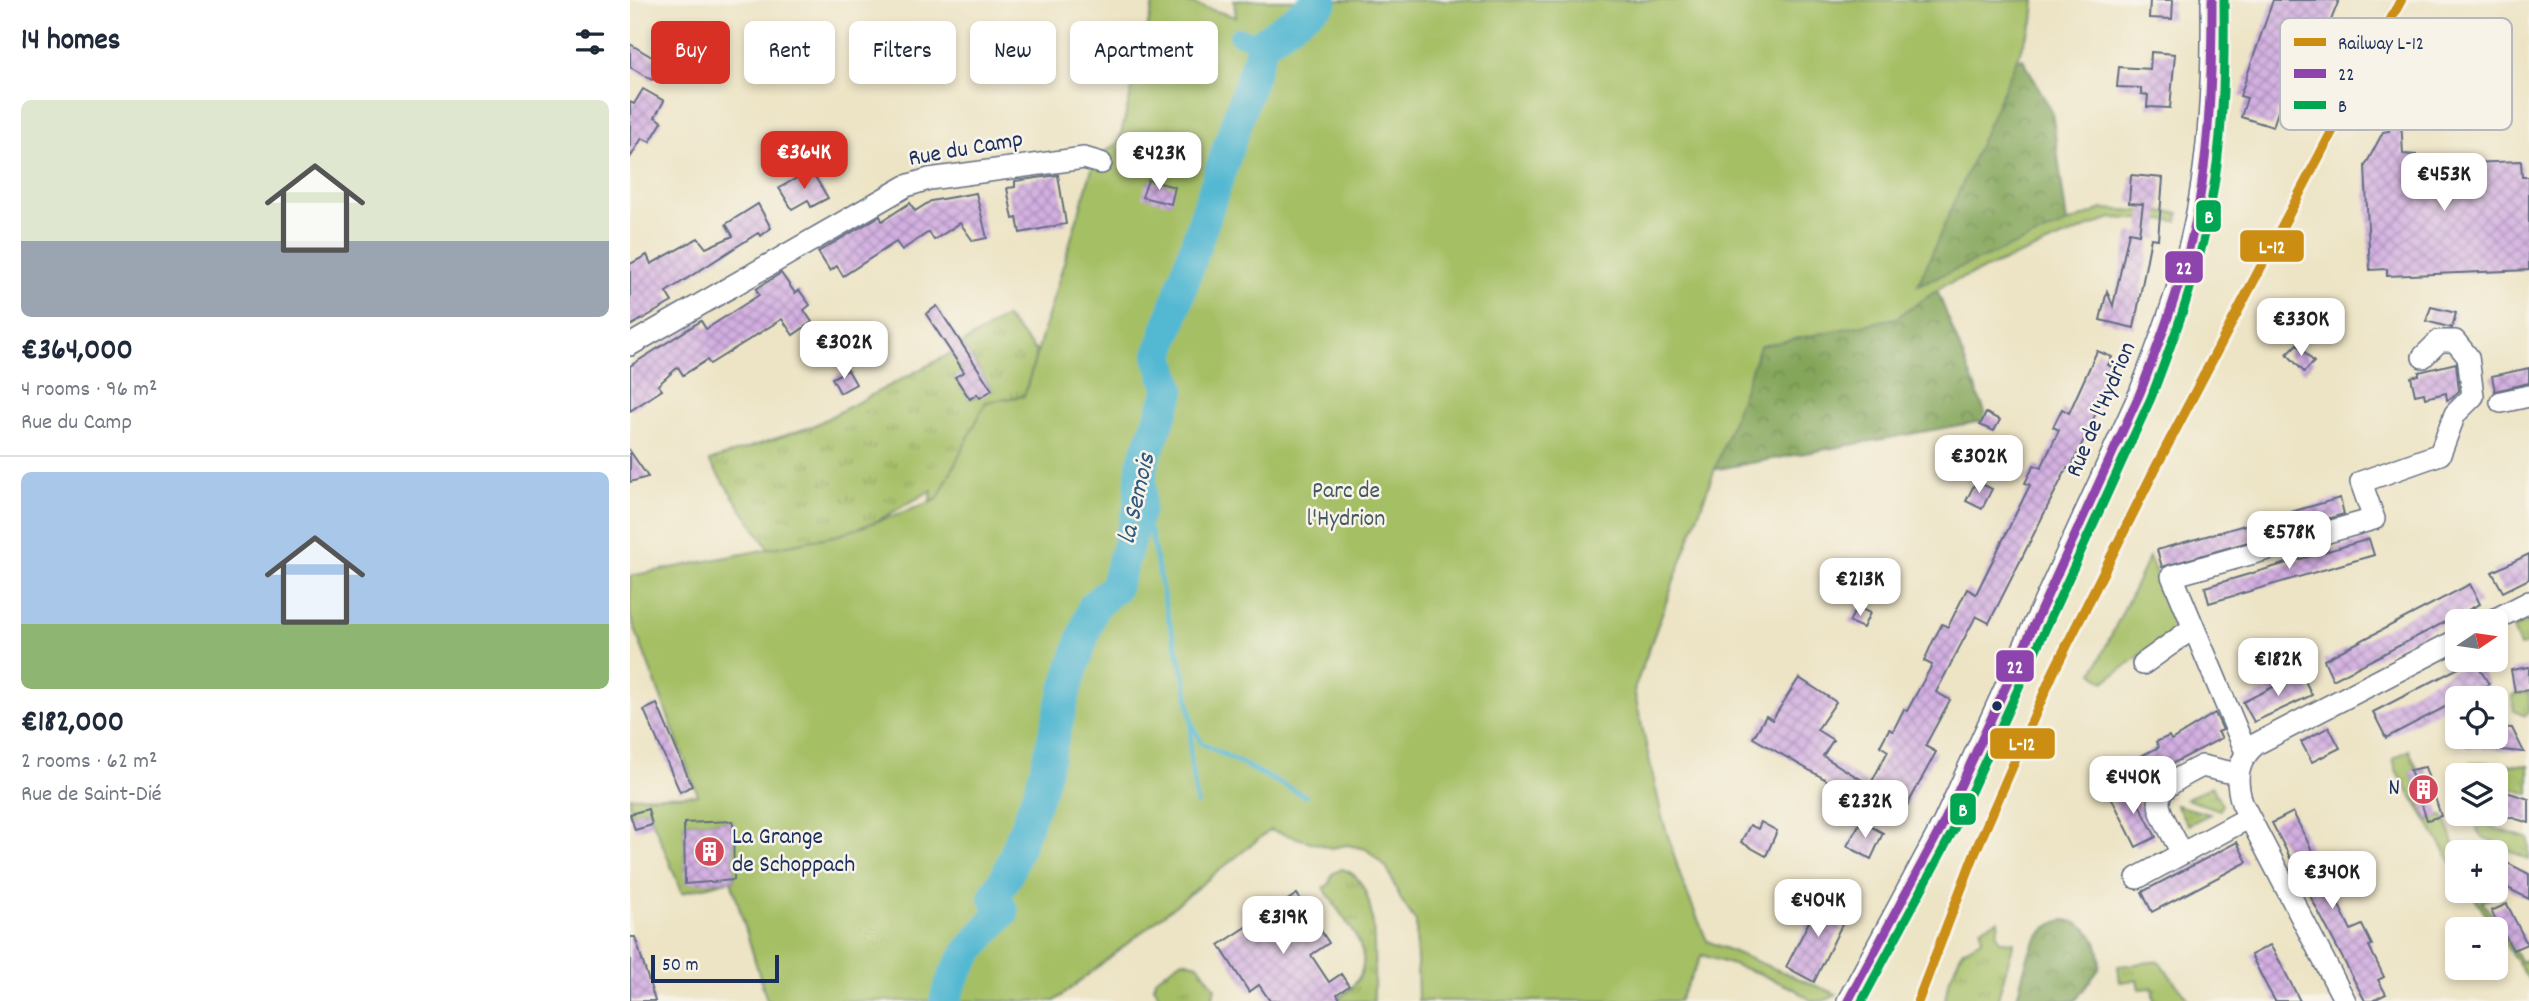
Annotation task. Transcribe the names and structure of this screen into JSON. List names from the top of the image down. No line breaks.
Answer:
{"streets":{"street":["Rue du Camp","Rue de l'Hydrion"]},"water":["la Semois"],"parks":["Parc de l'Hydrion"],"places":{"building":["N","La Grange de Schoppach"]},"lines":["rail line L-12","transit line 22","transit line B"],"legend":["Railway L-12","22","B"],"scale_bar":"50 m","north":"right","page":{"heading":"14 homes","chip":["Buy","Rent","Filters","New","Apartment"],"list":[{"name":"€364,000","note":"4 rooms · 96 m² · Rue du Camp"},{"name":"€182,000","note":"2 rooms · 62 m² · Rue de Saint-Dié"}],"price":["€364K","€423K","€453K","€330K","€302K","€302K","€578K","€213K","€182K","€440K","€232K","€340K","€404K","€319K"],"map_buttons":["+","−"],"scale":"50 m"}}
